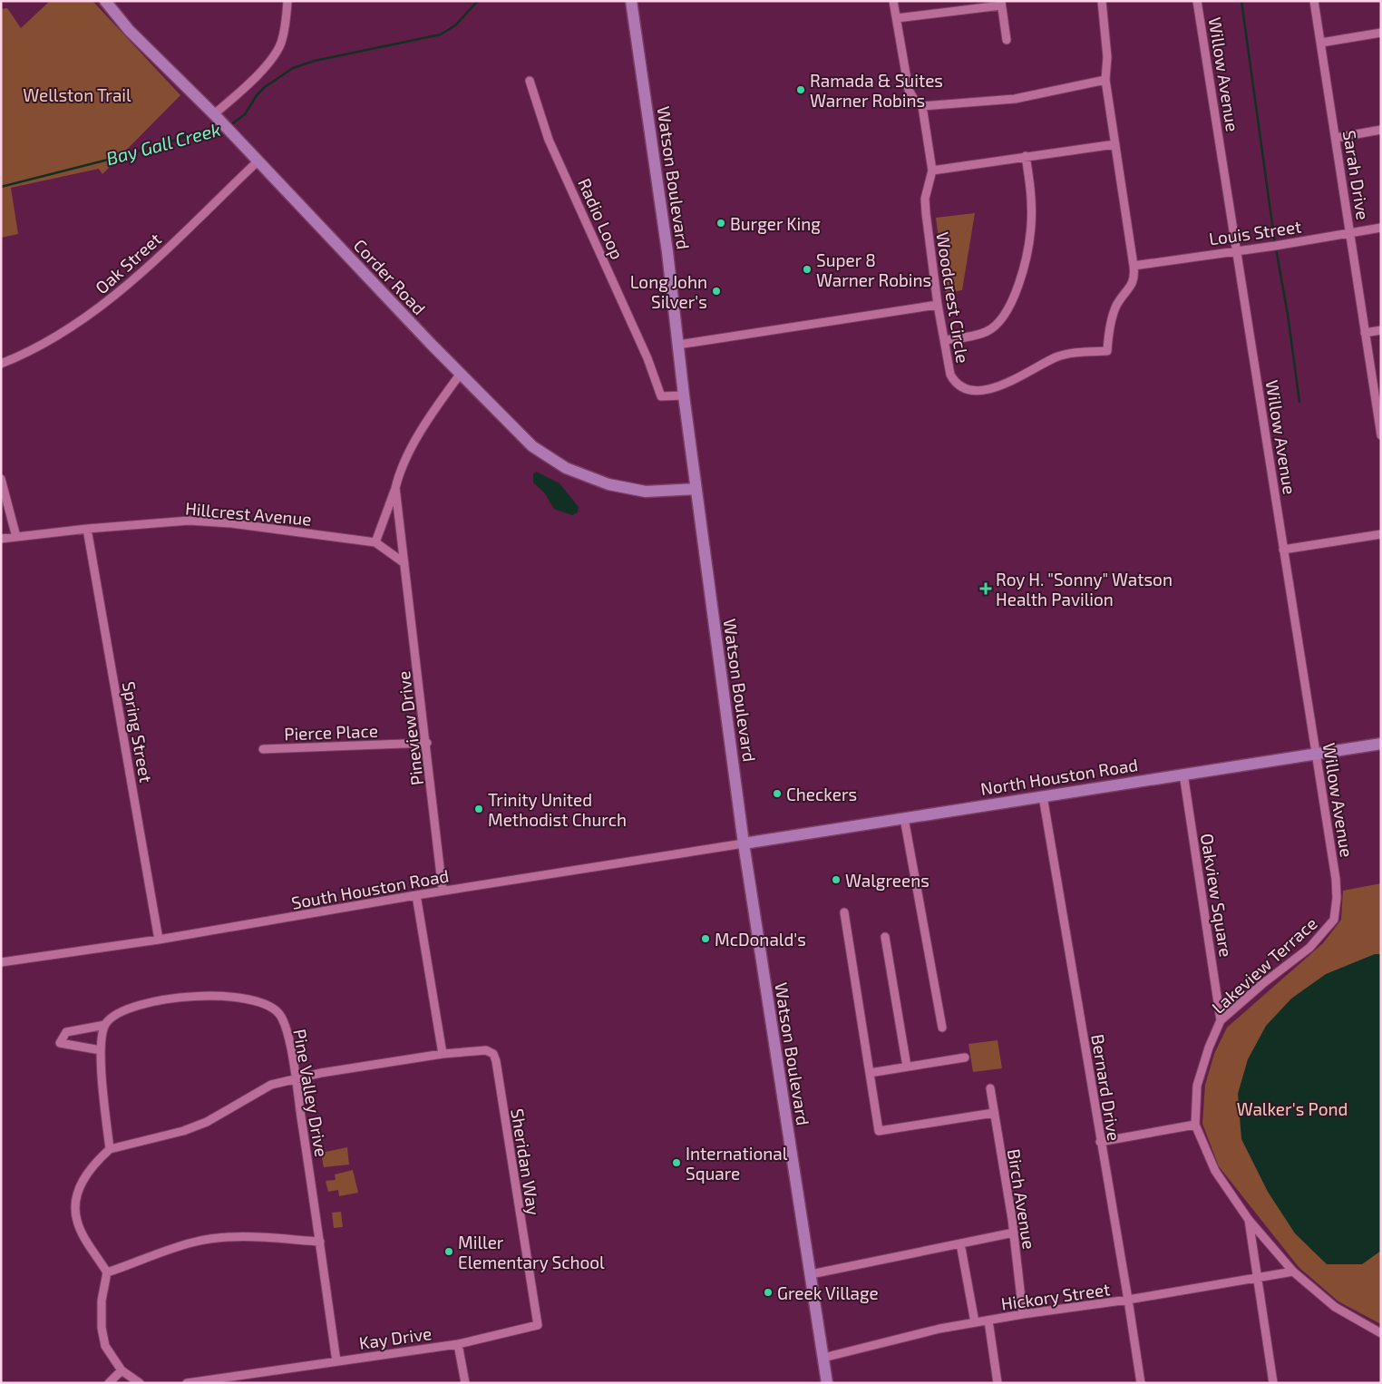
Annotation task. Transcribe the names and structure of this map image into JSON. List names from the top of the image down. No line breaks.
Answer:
{"streets":{"street":["Willow Avenue","Sarah Drive","Watson Boulevard","Radio Loop","Louis Street","Oak Street","Corder Road","Woodcrest Circle","Hillcrest Avenue","Pineview Drive","Spring Street","Pierce Place","North Houston Road","South Houston Road","Oakview Square","Lakeview Terrace","Bernard Drive","Pine Valley Drive","Sheridan Way","Birch Avenue","Hickory Street","Kay Drive"]},"crossings":[["Willow Avenue","Louis Street"],["Willow Avenue","North Houston Road"],["Willow Avenue","Lakeview Terrace"],["Sarah Drive","Louis Street"],["Watson Boulevard","Radio Loop"],["Watson Boulevard","Corder Road"],["Watson Boulevard","North Houston Road"],["Watson Boulevard","South Houston Road"],["Watson Boulevard","Hickory Street"],["Louis Street","Woodcrest Circle"],["Oak Street","Corder Road"],["Hillcrest Avenue","Pineview Drive"],["Hillcrest Avenue","Spring Street"],["Pineview Drive","Pierce Place"],["Pineview Drive","South Houston Road"],["Spring Street","South Houston Road"],["North Houston Road","South Houston Road"],["North Houston Road","Oakview Square"],["North Houston Road","Bernard Drive"],["Oakview Square","Lakeview Terrace"],["Lakeview Terrace","Hickory Street"],["Bernard Drive","Hickory Street"],["Pine Valley Drive","Sheridan Way"],["Pine Valley Drive","Kay Drive"],["Sheridan Way","Kay Drive"],["Birch Avenue","Hickory Street"]],"water":["Bay Gall Creek"],"parks":["Wellston Trail","Walker's Pond"],"places":{"other":["Ramada & Suites Warner Robins","Burger King","Super 8 Warner Robins","Long John Silver's","Checkers","Trinity United Methodist Church","Walgreens","McDonald's","International Square","Miller Elementary School","Greek Village"],"health":["Roy H. \"Sonny\" Watson Health Pavilion"]}}
